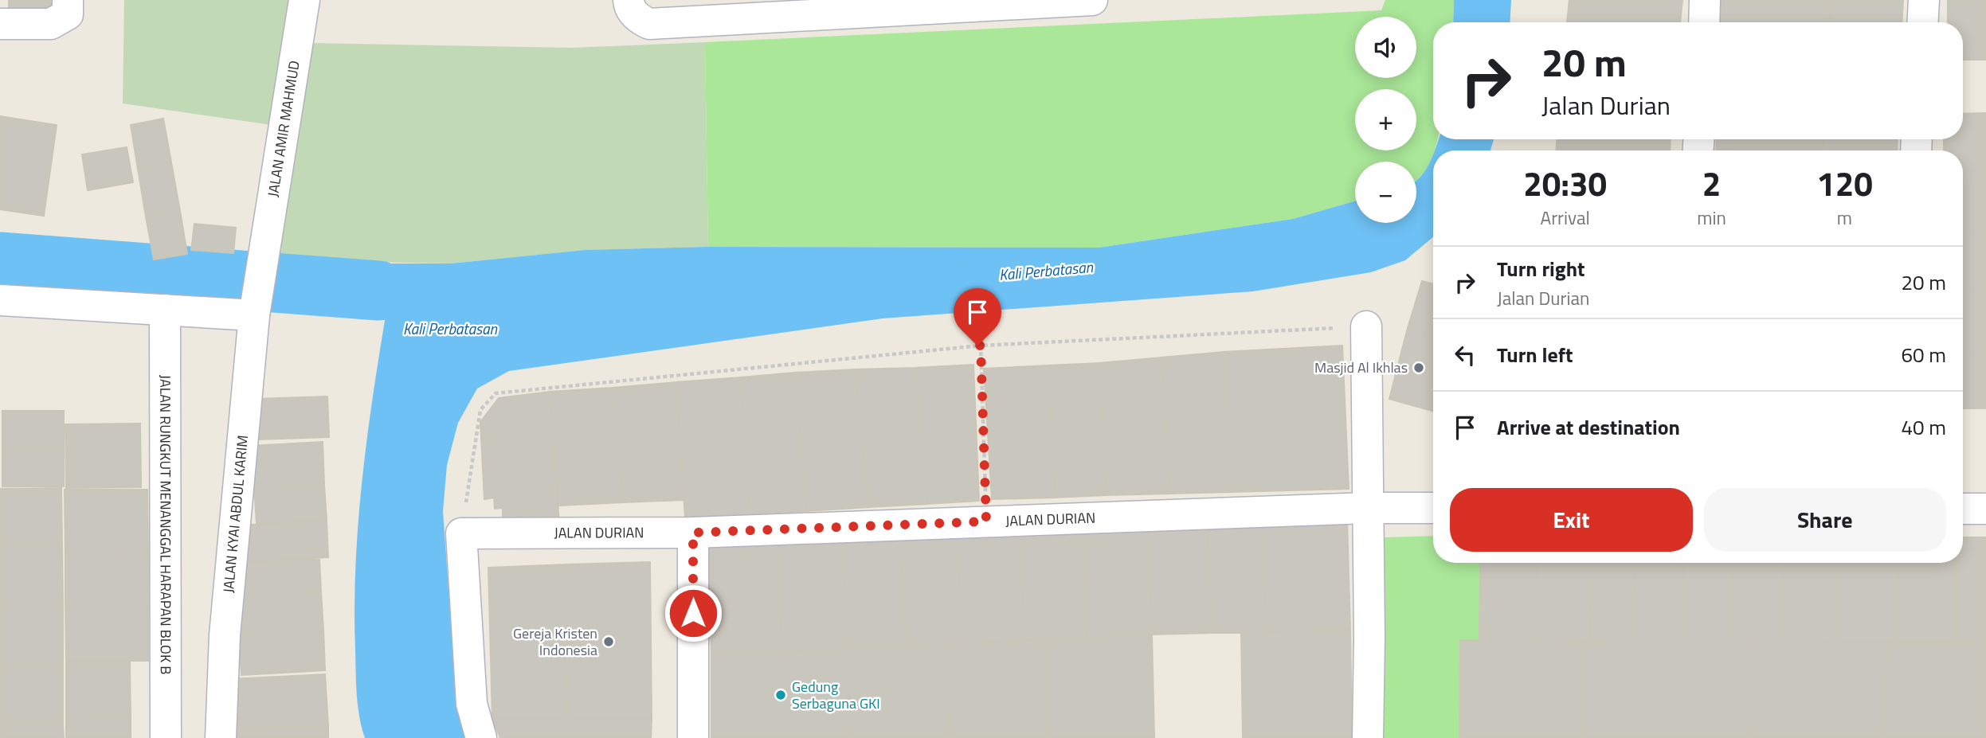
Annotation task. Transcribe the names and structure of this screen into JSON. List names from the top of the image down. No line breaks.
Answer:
{"streets":{"street":["JALAN AMIR MAHMUD","JALAN KYAI ABDUL KARIM","JALAN DURIAN","JALAN RUNGKUT MENANGGAL HARAPAN BLOK B"]},"crossings":[["JALAN AMIR MAHMUD","JALAN KYAI ABDUL KARIM"]],"water":["Kali Perbatasan"],"places":["Masjid Al Ikhlas","Gereja Kristen Indonesia","Gedung Serbaguna GKI"],"page":{"map_buttons":["+","−"],"turn":["20 m","Jalan Durian"],"eta":["20:30","Arrival","2","min","120","m"],"list":[{"name":"Turn right","note":"Jalan Durian","value":"20 m"},{"name":"Turn left","value":"60 m"},{"name":"Arrive at destination","value":"40 m"}],"buttons":["Exit","Share"]}}
